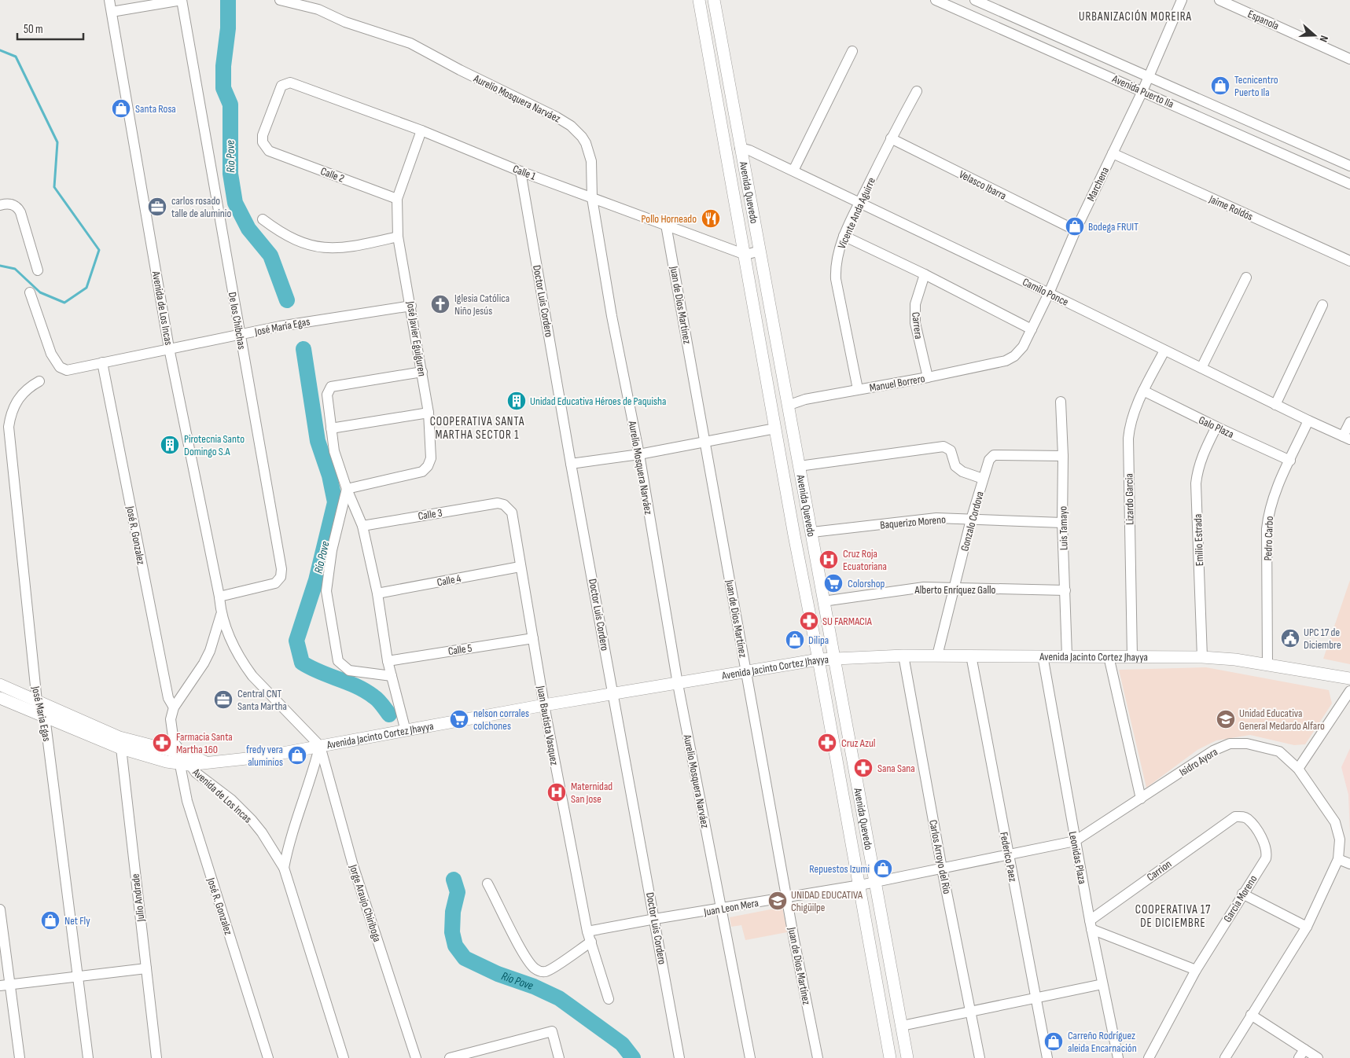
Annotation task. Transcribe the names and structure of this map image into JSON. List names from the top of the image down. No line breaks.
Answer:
{"streets":{"main road":["Avenida Quevedo","Avenida Jacinto Cortez Jhayya"],"street":["Espanola","Avenida Puerto Ila","Aurelio Mosquera Narváez","Calle 1","Calle 2","Marchena","Velasco Ibarra","Jaime Roldós","Vicente Anda Aguirre","Camilo Ponce","Doctor Luis Cordero","Juan de Dios Martínez","Avenida de Los Incas","De los Chibchas","Carrera","José María Egas","José Javier Eguiguren","Manuel Borrero","Galo Plaza","Lizardo Garcia","Calle 3","Gonzalo Cordova","Baquerizo Moreno","Luis Tamayo","José R. Gonzalez","Pedro Carbo","Emilio Estrada","Calle 4","Alberto Enríquez Gallo","Calle 5","José Maria Egas","Juan Bautista Vasquez","Isidro Ayora","Carlos Arroyo del Rio","Federico Paez","Leonidas Plaza","Carrion","Julio Andrade","Garcia Moreno","Jorge Araujo Chiriboga","Juan Leon Mera"]},"crossings":[["Avenida Puerto Ila","Marchena"],["Aurelio Mosquera Narváez","Calle 1"],["Aurelio Mosquera Narváez","Avenida Jacinto Cortez Jhayya"],["Aurelio Mosquera Narváez","Juan Leon Mera"],["Calle 1","Calle 2"],["Calle 1","Avenida Quevedo"],["Calle 1","Doctor Luis Cordero"],["Calle 1","Juan de Dios Martínez"],["Calle 1","José Javier Eguiguren"],["Calle 2","José Javier Eguiguren"],["Marchena","Velasco Ibarra"],["Marchena","Jaime Roldós"],["Marchena","Camilo Ponce"],["Marchena","Manuel Borrero"],["Velasco Ibarra","Vicente Anda Aguirre"],["Avenida Quevedo","Camilo Ponce"],["Avenida Quevedo","Manuel Borrero"],["Avenida Quevedo","Baquerizo Moreno"],["Avenida Quevedo","Alberto Enríquez Gallo"],["Avenida Quevedo","Avenida Jacinto Cortez Jhayya"],["Avenida Quevedo","Isidro Ayora"],["Avenida Quevedo","Juan Leon Mera"],["Vicente Anda Aguirre","Camilo Ponce"],["Vicente Anda Aguirre","Manuel Borrero"],["Camilo Ponce","Lizardo Garcia"],["Camilo Ponce","Pedro Carbo"],["Doctor Luis Cordero","Avenida Jacinto Cortez Jhayya"],["Doctor Luis Cordero","Juan Leon Mera"],["Juan de Dios Martínez","Avenida Jacinto Cortez Jhayya"],["Juan de Dios Martínez","Juan Leon Mera"],["Avenida de Los Incas","De los Chibchas"],["Avenida de Los Incas","José María Egas"],["Avenida de Los Incas","José R. Gonzalez"],["Avenida de Los Incas","Avenida Jacinto Cortez Jhayya"],["Avenida de Los Incas","Jorge Araujo Chiriboga"],["De los Chibchas","José María Egas"],["Carrera","Manuel Borrero"],["José María Egas","José Javier Eguiguren"],["José María Egas","José R. Gonzalez"],["Galo Plaza","Lizardo Garcia"],["Galo Plaza","Pedro Carbo"],["Galo Plaza","Emilio Estrada"],["Lizardo Garcia","Avenida Jacinto Cortez Jhayya"],["Calle 3","Juan Bautista Vasquez"],["Gonzalo Cordova","Baquerizo Moreno"],["Gonzalo Cordova","Luis Tamayo"],["Gonzalo Cordova","Alberto Enríquez Gallo"],["Gonzalo Cordova","Avenida Jacinto Cortez Jhayya"],["Baquerizo Moreno","Luis Tamayo"],["Luis Tamayo","Alberto Enríquez Gallo"],["Luis Tamayo","Avenida Jacinto Cortez Jhayya"],["José R. Gonzalez","Avenida Jacinto Cortez Jhayya"],["Pedro Carbo","Avenida Jacinto Cortez Jhayya"],["Emilio Estrada","Avenida Jacinto Cortez Jhayya"],["Calle 4","Juan Bautista Vasquez"],["Calle 5","Juan Bautista Vasquez"],["Avenida Jacinto Cortez Jhayya","José Maria Egas"],["Avenida Jacinto Cortez Jhayya","Juan Bautista Vasquez"],["Avenida Jacinto Cortez Jhayya","Carlos Arroyo del Rio"],["Avenida Jacinto Cortez Jhayya","Federico Paez"],["Avenida Jacinto Cortez Jhayya","Leonidas Plaza"],["Avenida Jacinto Cortez Jhayya","Julio Andrade"],["Avenida Jacinto Cortez Jhayya","Jorge Araujo Chiriboga"],["Juan Bautista Vasquez","Juan Leon Mera"],["Isidro Ayora","Carlos Arroyo del Rio"],["Isidro Ayora","Federico Paez"],["Isidro Ayora","Leonidas Plaza"],["Isidro Ayora","Juan Leon Mera"],["Leonidas Plaza","Carrion"],["Carrion","Garcia Moreno"]],"districts":["URBANIZACIÓN MOREIRA","COOPERATIVA SANTA MARTHA SECTOR 1","COOPERATIVA 17 DE DICIEMBRE"],"water":["Rio Pove","Río Pove"],"places":{"shop":["Tecnicentro Puerto Ila","Santa Rosa","Bodega FRUIT","Dilipa","fredy vera aluminios","Repuestos Izumi","Net Fly","Carreño Rodríguez aleida Encarnación"],"office":["carlos rosado talle de aluminio","Central CNT Santa Martha"],"restaurant":["Pollo Horneado"],"church":["Iglesia Católica Niño Jesús"],"building":["Unidad Educativa Héroes de Paquisha","Pirotecnia Santo Domingo S.A"],"hospital":["Cruz Roja Ecuatoriana","Maternidad San Jose"],"supermarket":["Colorshop","nelson corrales colchones"],"pharmacy":["SU FARMACIA","Farmacia Santa Martha 160","Cruz Azul","Sana Sana"],"public building":["UPC 17 de Diciembre"],"school or university":["Unidad Educativa General Medardo Alfaro","UNIDAD EDUCATIVA Chigüilpe"]},"scale_bar":"50 m","north":"right"}
